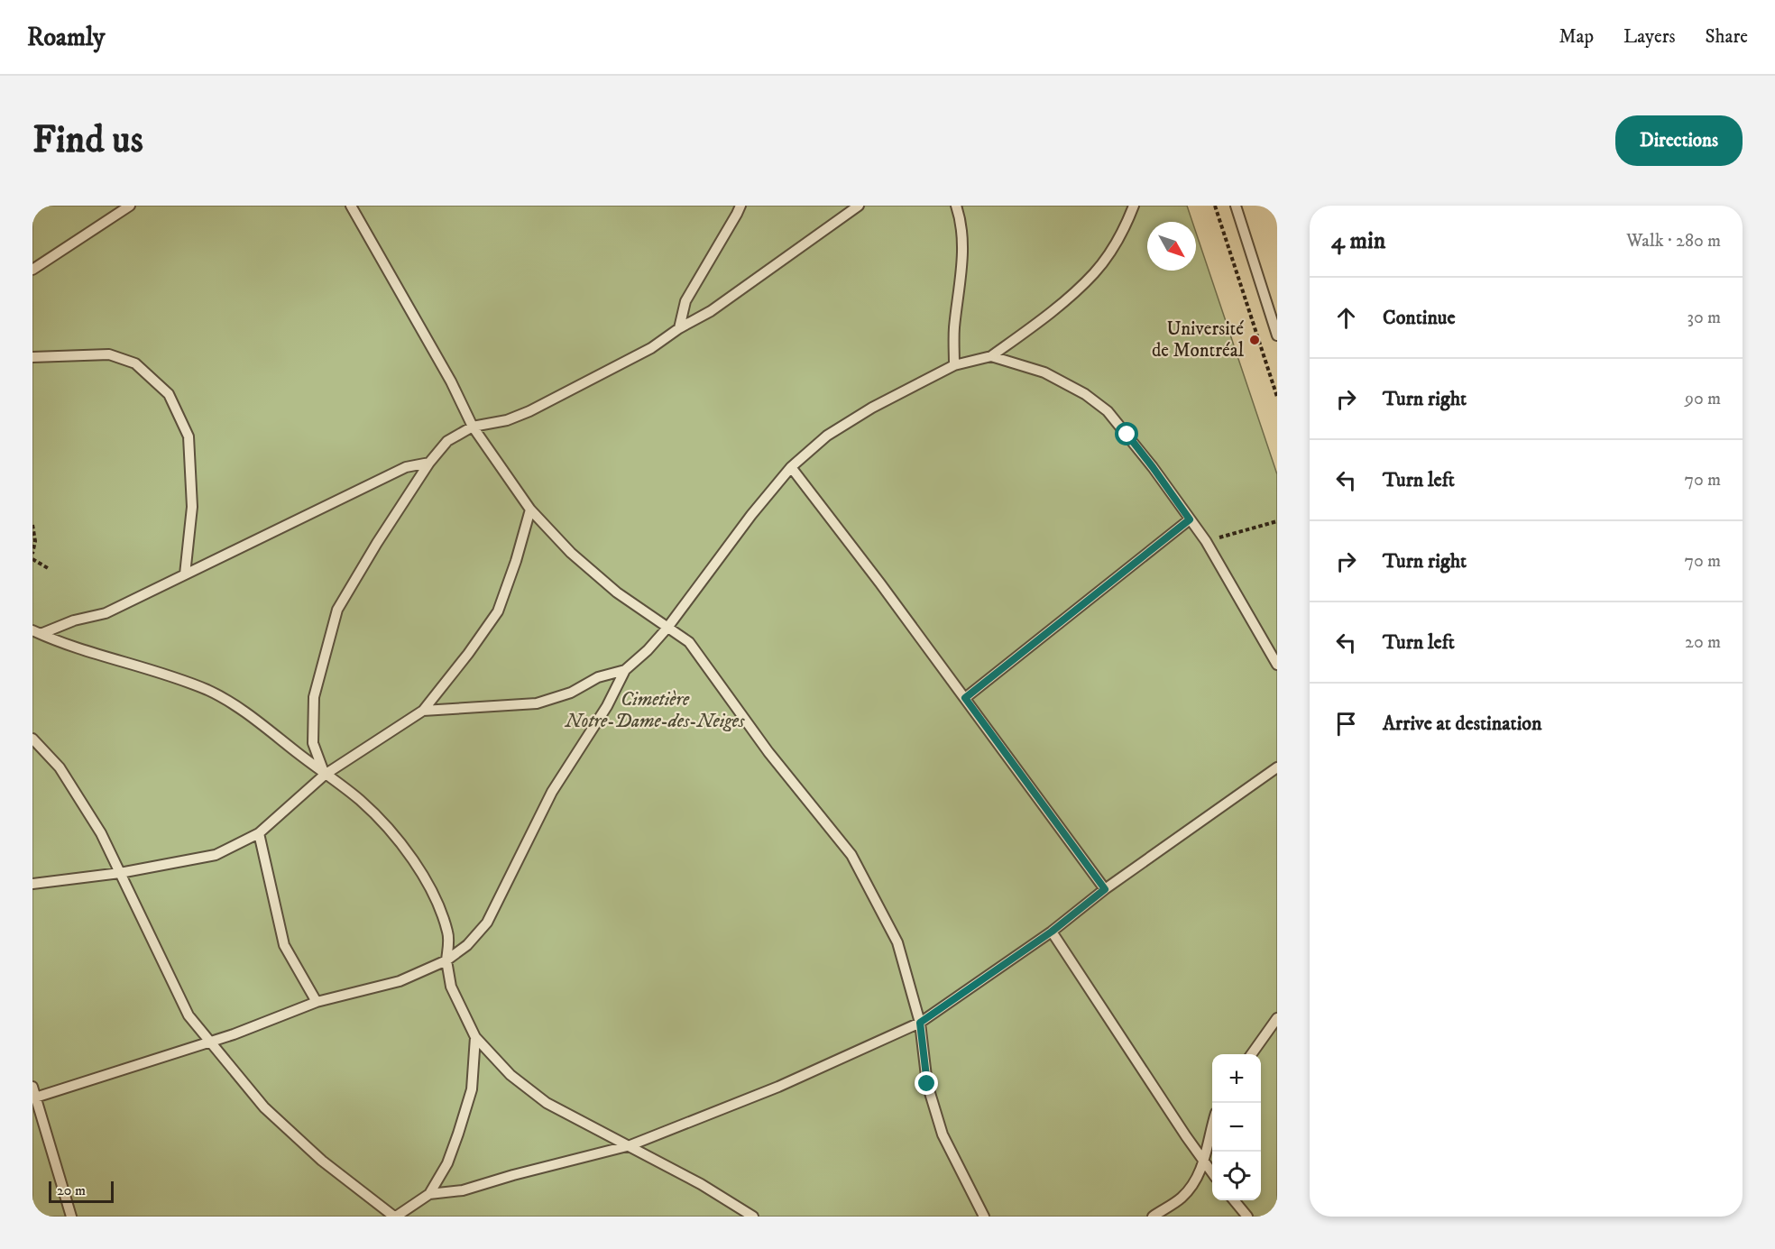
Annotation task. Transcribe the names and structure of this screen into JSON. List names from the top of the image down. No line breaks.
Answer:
{"parks":["Cimetière Notre-Dame-des-Neiges"],"places":["Université de Montréal"],"scale_bar":"20 m","north":"bottom right","page":{"header":"Roamly","nav":["Map","Layers","Share"],"buttons":"Directions","title":"Find us","heading":["4 min","Walk · 280 m"],"list":[["Continue","30 m"],["Turn right","90 m"],["Turn left","70 m"],["Turn right","70 m"],["Turn left","20 m"],"Arrive at destination"],"map_buttons":["+","−"],"scale":"20 m"}}
